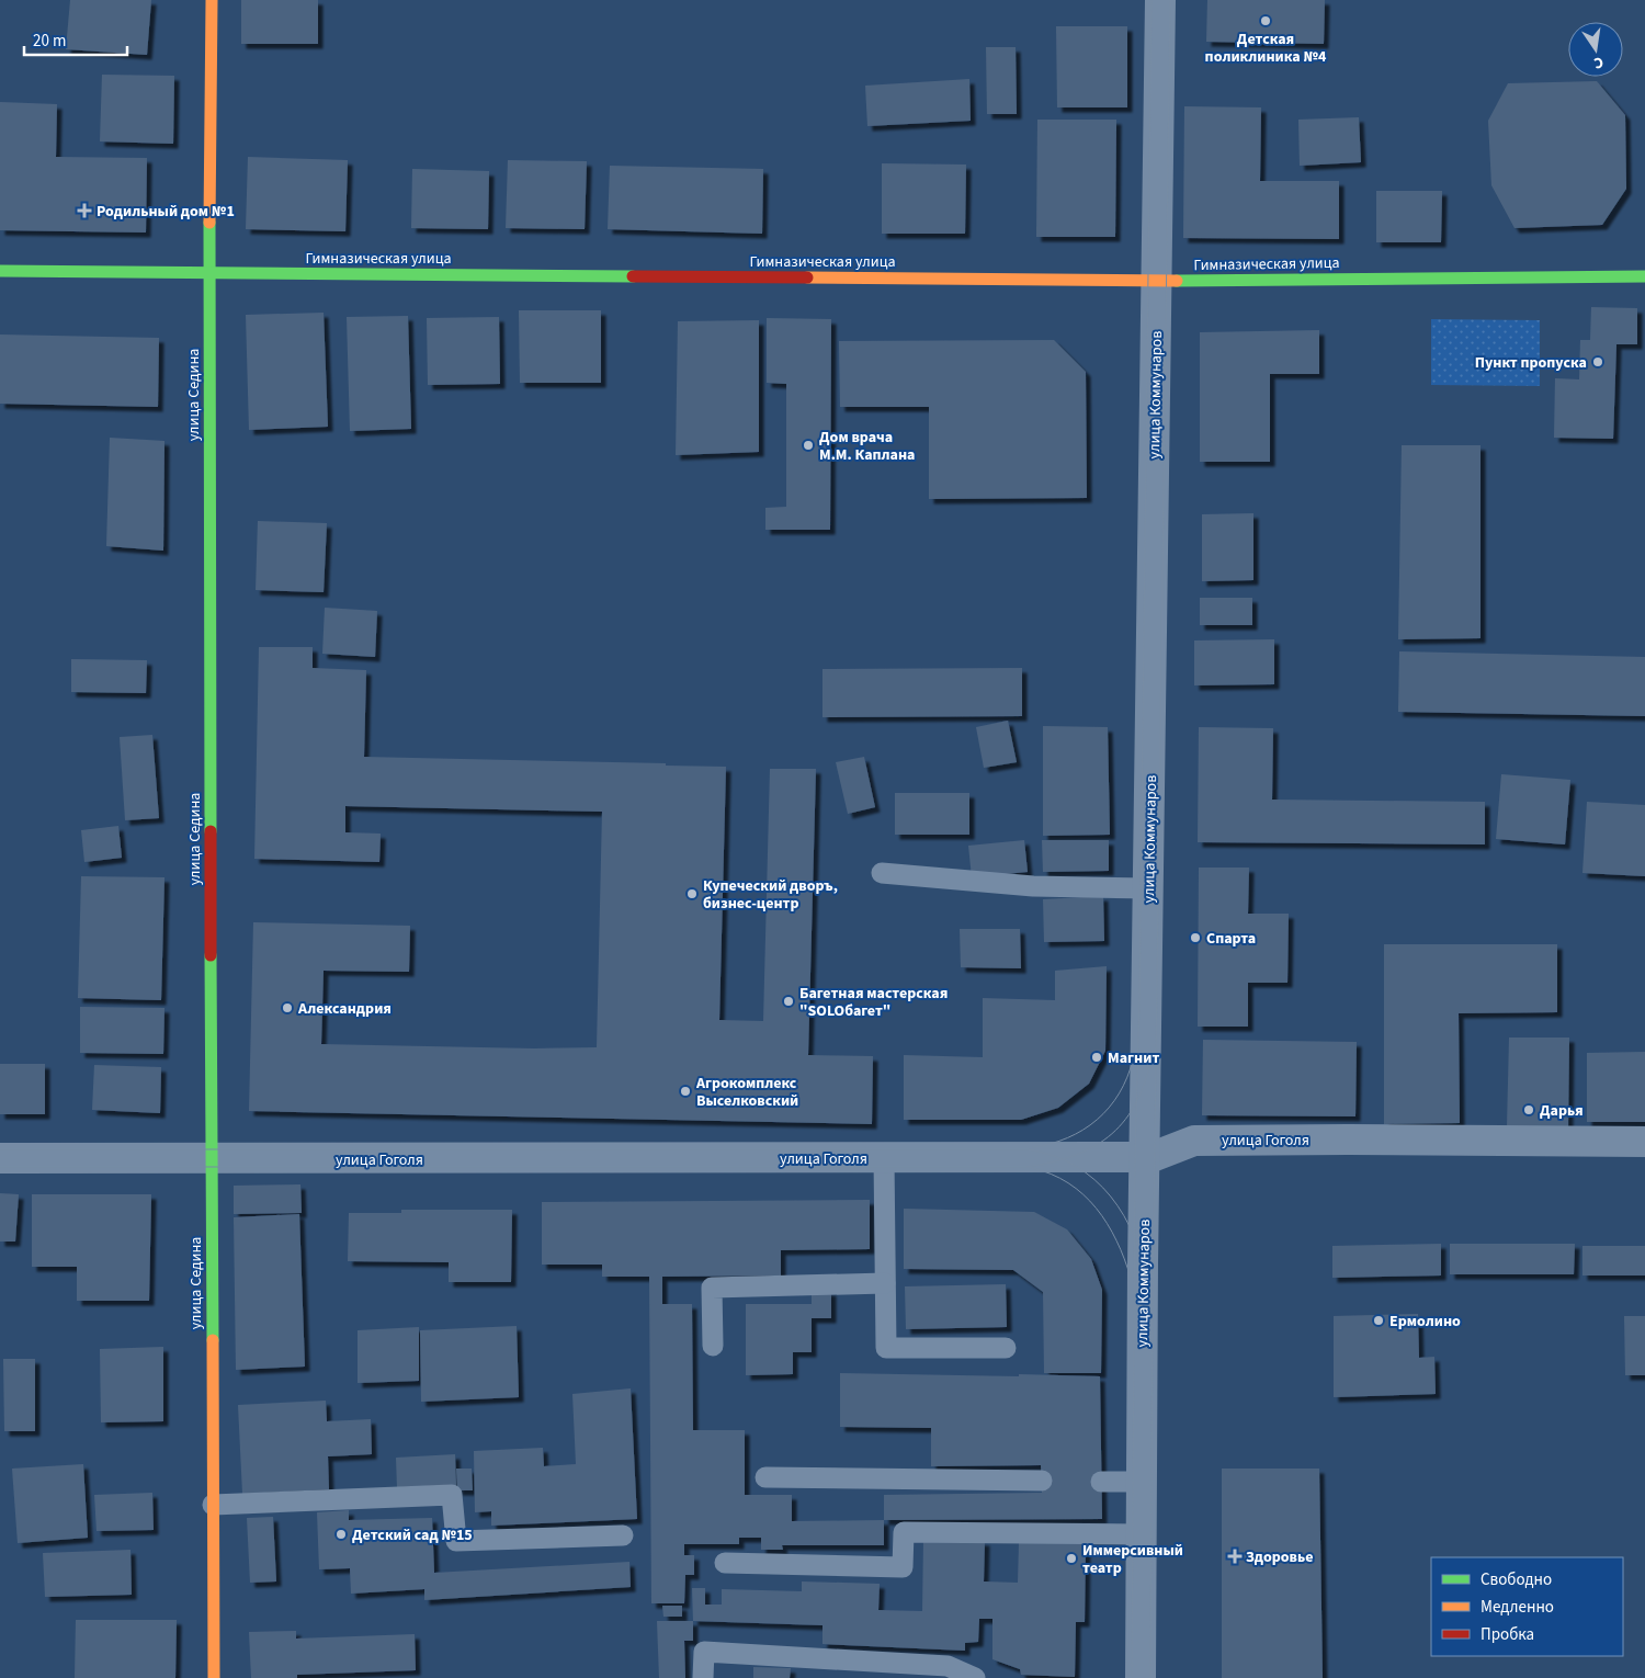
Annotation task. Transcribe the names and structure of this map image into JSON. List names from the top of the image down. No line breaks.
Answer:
{"streets":{"main road":["Гимназическая улица","улица Седина"],"street":["улица Коммунаров","улица Гоголя"]},"crossings":[["Гимназическая улица","улица Седина"],["Гимназическая улица","улица Коммунаров"],["улица Седина","улица Гоголя"],["улица Коммунаров","улица Гоголя"]],"places":{"other":["Детская поликлиника №4","Пункт пропуска","Дом врача М.М. Каплана","Купеческий дворъ, бизнес-центр","Спарта","Багетная мастерская \"SOLOбагет\"","Александрия","Магнит","Агрокомплекс Выселковский","Дарья","Ермолино","Детский сад №15","Иммерсивный театр"],"health":["Родильный дом №1","Здоровье"]},"legend":["Свободно","Медленно","Пробка"],"scale_bar":"20 m","north":"bottom"}
